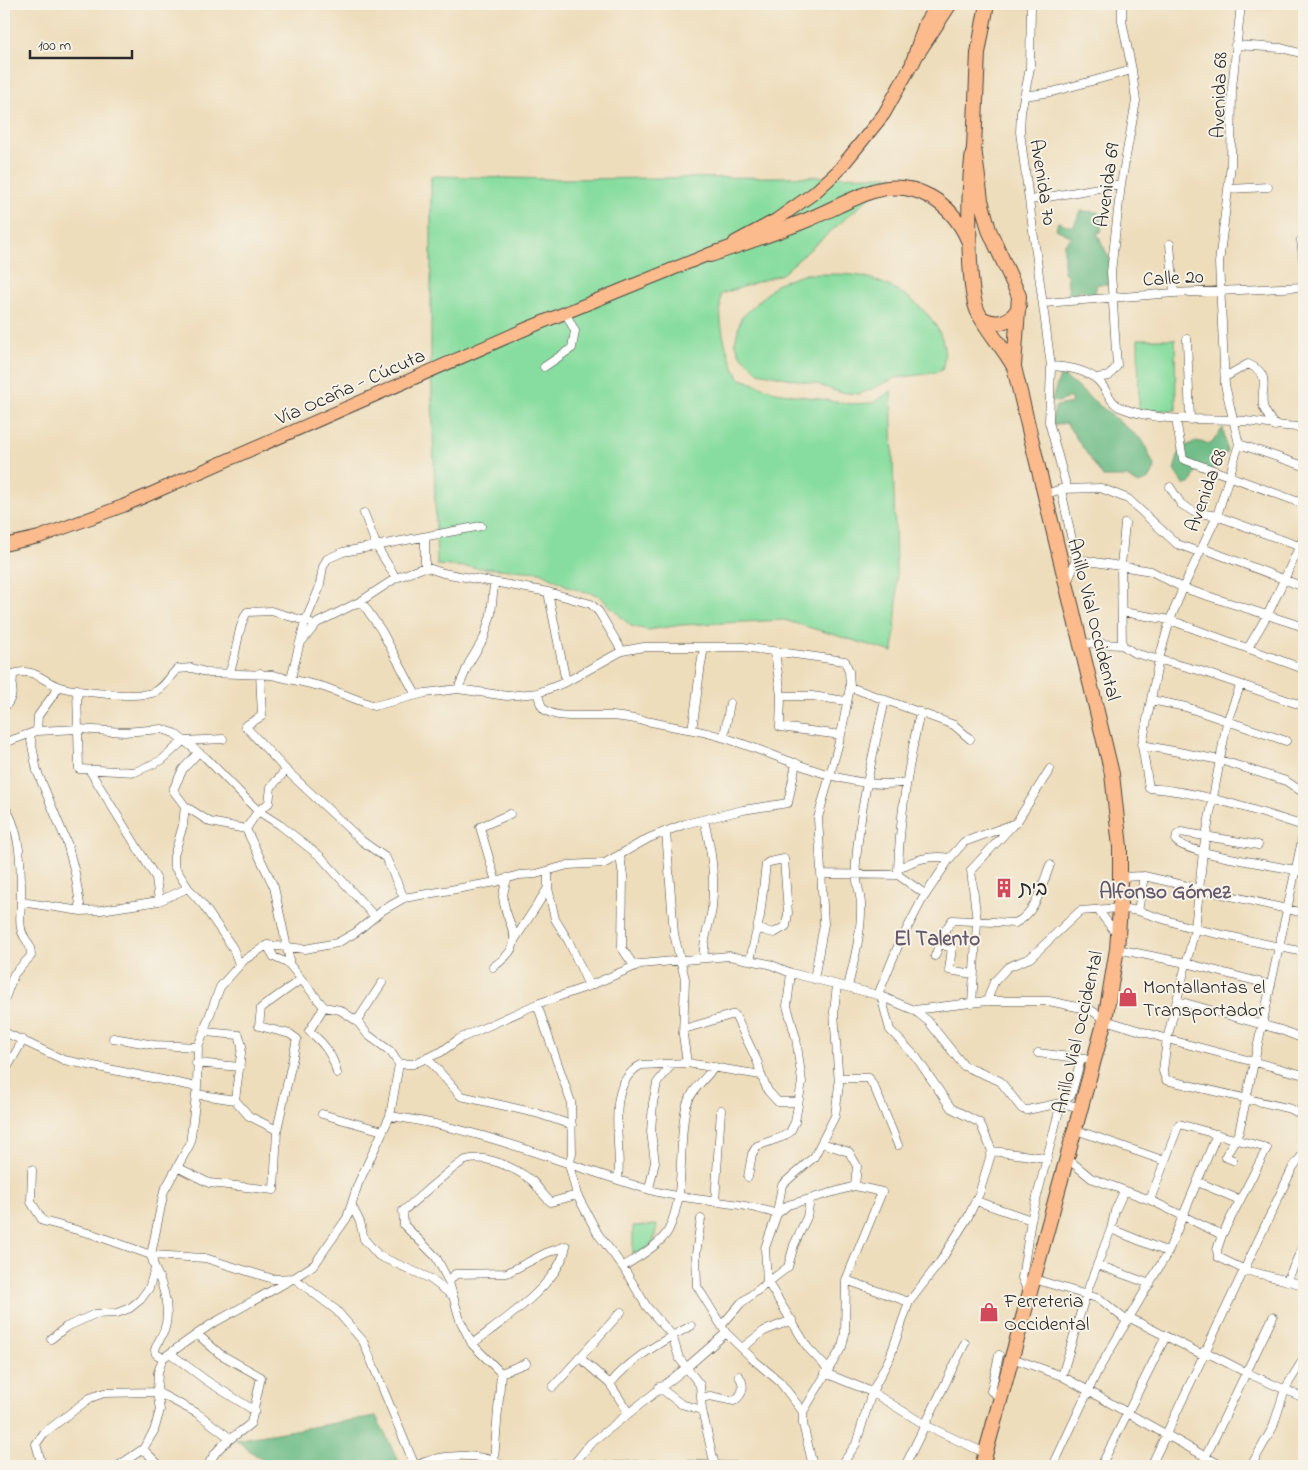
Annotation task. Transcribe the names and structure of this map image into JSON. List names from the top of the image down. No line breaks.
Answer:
{"streets":{"highway":["Anillo Vial Occidental"],"main road":["Vía Ocaña - Cúcuta"],"street":["Avenida 68","Avenida 70","Avenida 69","Calle 20"]},"crossings":[["Avenida 68","Calle 20"],["Avenida 70","Calle 20"],["Avenida 69","Calle 20"]],"districts":["Alfonso Gómez","El Talento"],"places":{"building":["בית"],"shop":["Montallantas el Transportador","Ferreteria Occidental"]},"scale_bar":"100 m"}
